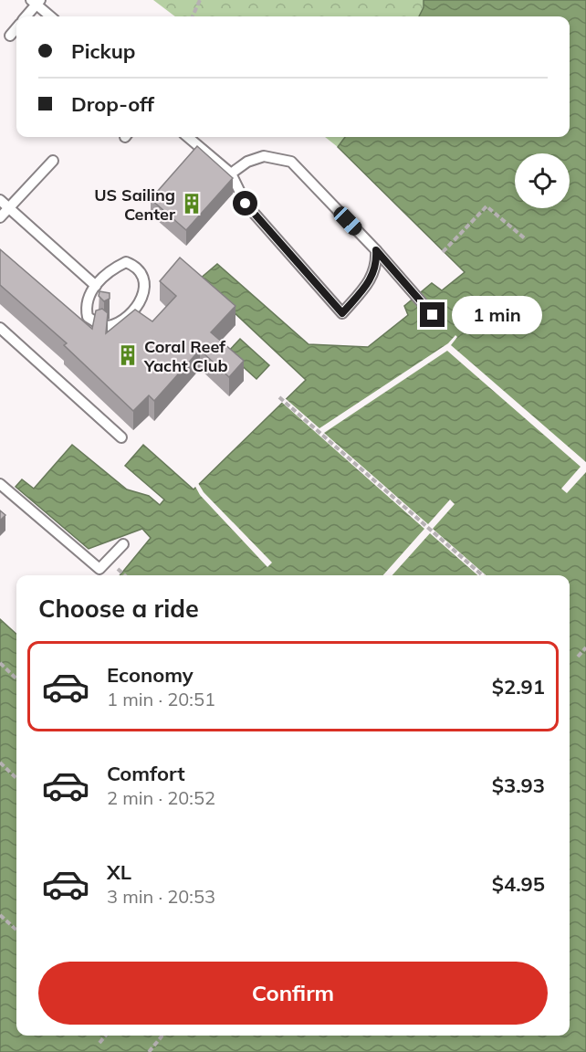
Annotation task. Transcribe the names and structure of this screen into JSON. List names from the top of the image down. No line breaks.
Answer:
{"places":{"building":["US Sailing Center","Coral Reef Yacht Club"]},"page":{"banner":["Pickup","Drop-off"],"bubble":"1 min","heading":"Choose a ride","list":[{"name":"Economy","note":"1 min · 20:51","value":"$2.91"},{"name":"Comfort","note":"2 min · 20:52","value":"$3.93"},{"name":"XL","note":"3 min · 20:53","value":"$4.95"}],"buttons":"Confirm"}}
